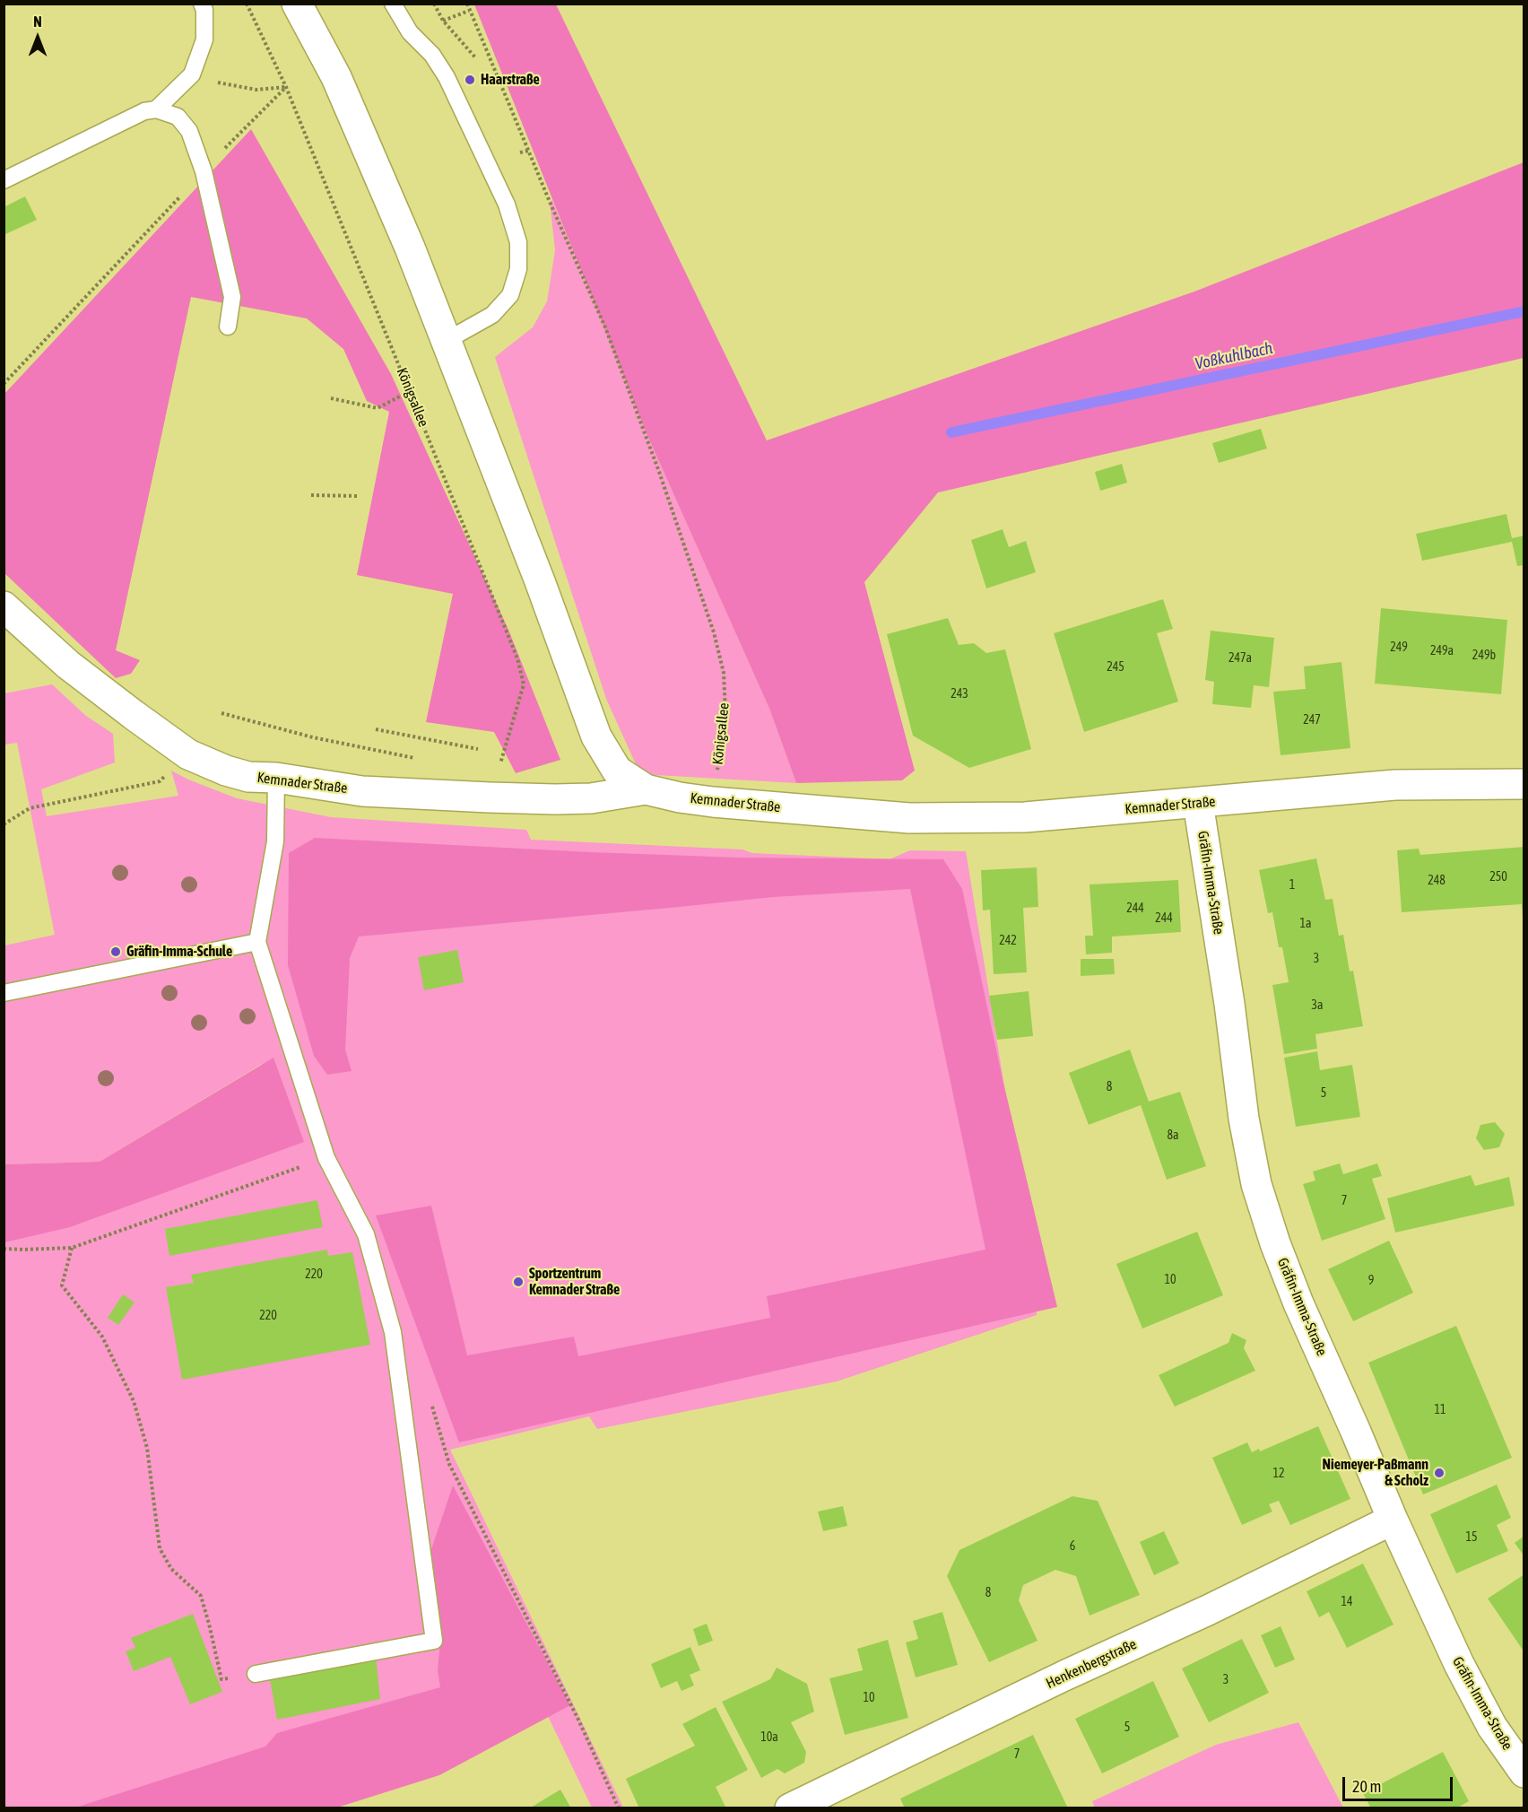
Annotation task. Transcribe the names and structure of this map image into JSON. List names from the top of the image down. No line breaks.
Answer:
{"streets":{"street":["Kemnader Straße","Gräfin-Imma-Straße","Henkenbergstraße"],"path":["Königsallee"]},"crossings":[["Königsallee","Kemnader Straße"],["Kemnader Straße","Gräfin-Imma-Straße"],["Gräfin-Imma-Straße","Henkenbergstraße"]],"water":["Voßkuhlbach"],"places":["Haarstraße","Gräfin-Imma-Schule","Sportzentrum Kemnader Straße","Niemeyer-Paßmann & Scholz"],"house_numbers":["249","249a","249b","247a","245","243","247","250","248","1","244","244","1a","242","3","3a","8","5","8a","7","220","10","9","220","11","12","15","6","8","14","3","10","5","10a","7"],"scale_bar":"20 m","north":"top"}
